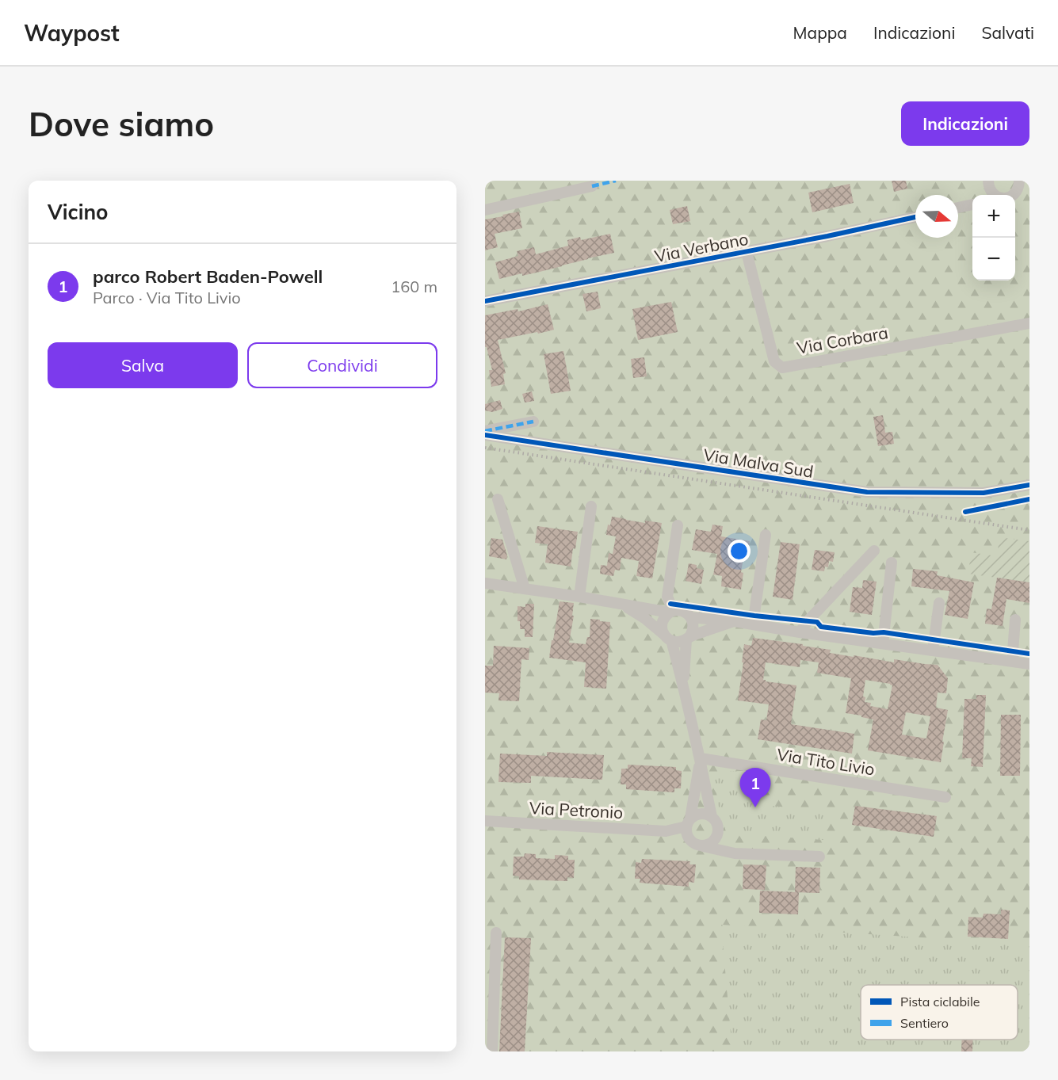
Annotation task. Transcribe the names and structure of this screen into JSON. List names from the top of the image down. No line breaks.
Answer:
{"streets":{"street":["Via Verbano","Via Corbara","Via Malva Sud","Via Tito Livio","Via Petronio"]},"crossings":[["Via Verbano","Via Corbara"]],"legend":["Pista ciclabile","Sentiero"],"north":"right","page":{"header":"Waypost","nav":["Mappa","Indicazioni","Salvati"],"buttons":["Indicazioni",["Salva","Condividi"]],"title":"Dove siamo","heading":"Vicino","map_buttons":["+","−"],"list":[{"mark":"1","name":"parco Robert Baden-Powell","note":"Parco · Via Tito Livio","value":"160 m"}],"pins":"1"}}
